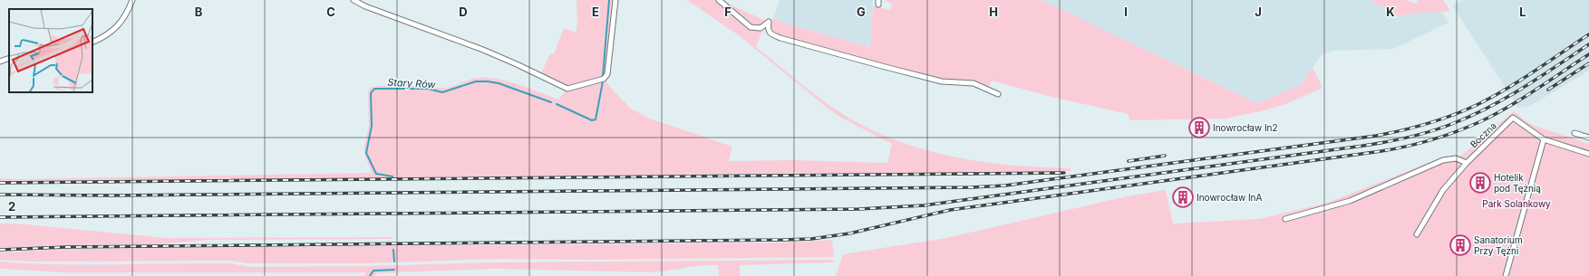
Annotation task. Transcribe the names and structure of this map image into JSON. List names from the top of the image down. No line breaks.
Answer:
{"streets":{"street":["Boczna"]},"water":["Stary Rów"],"parks":["Park Solankowy"],"places":{"building":["Inowrocław In2","Hotelik pod Tężnią","Inowrocław InA","Sanatorium Przy Tężni"]},"grid":{"columns":["B","C","D","E","F","G","H","I","J","K","L"],"rows":["2"]}}
